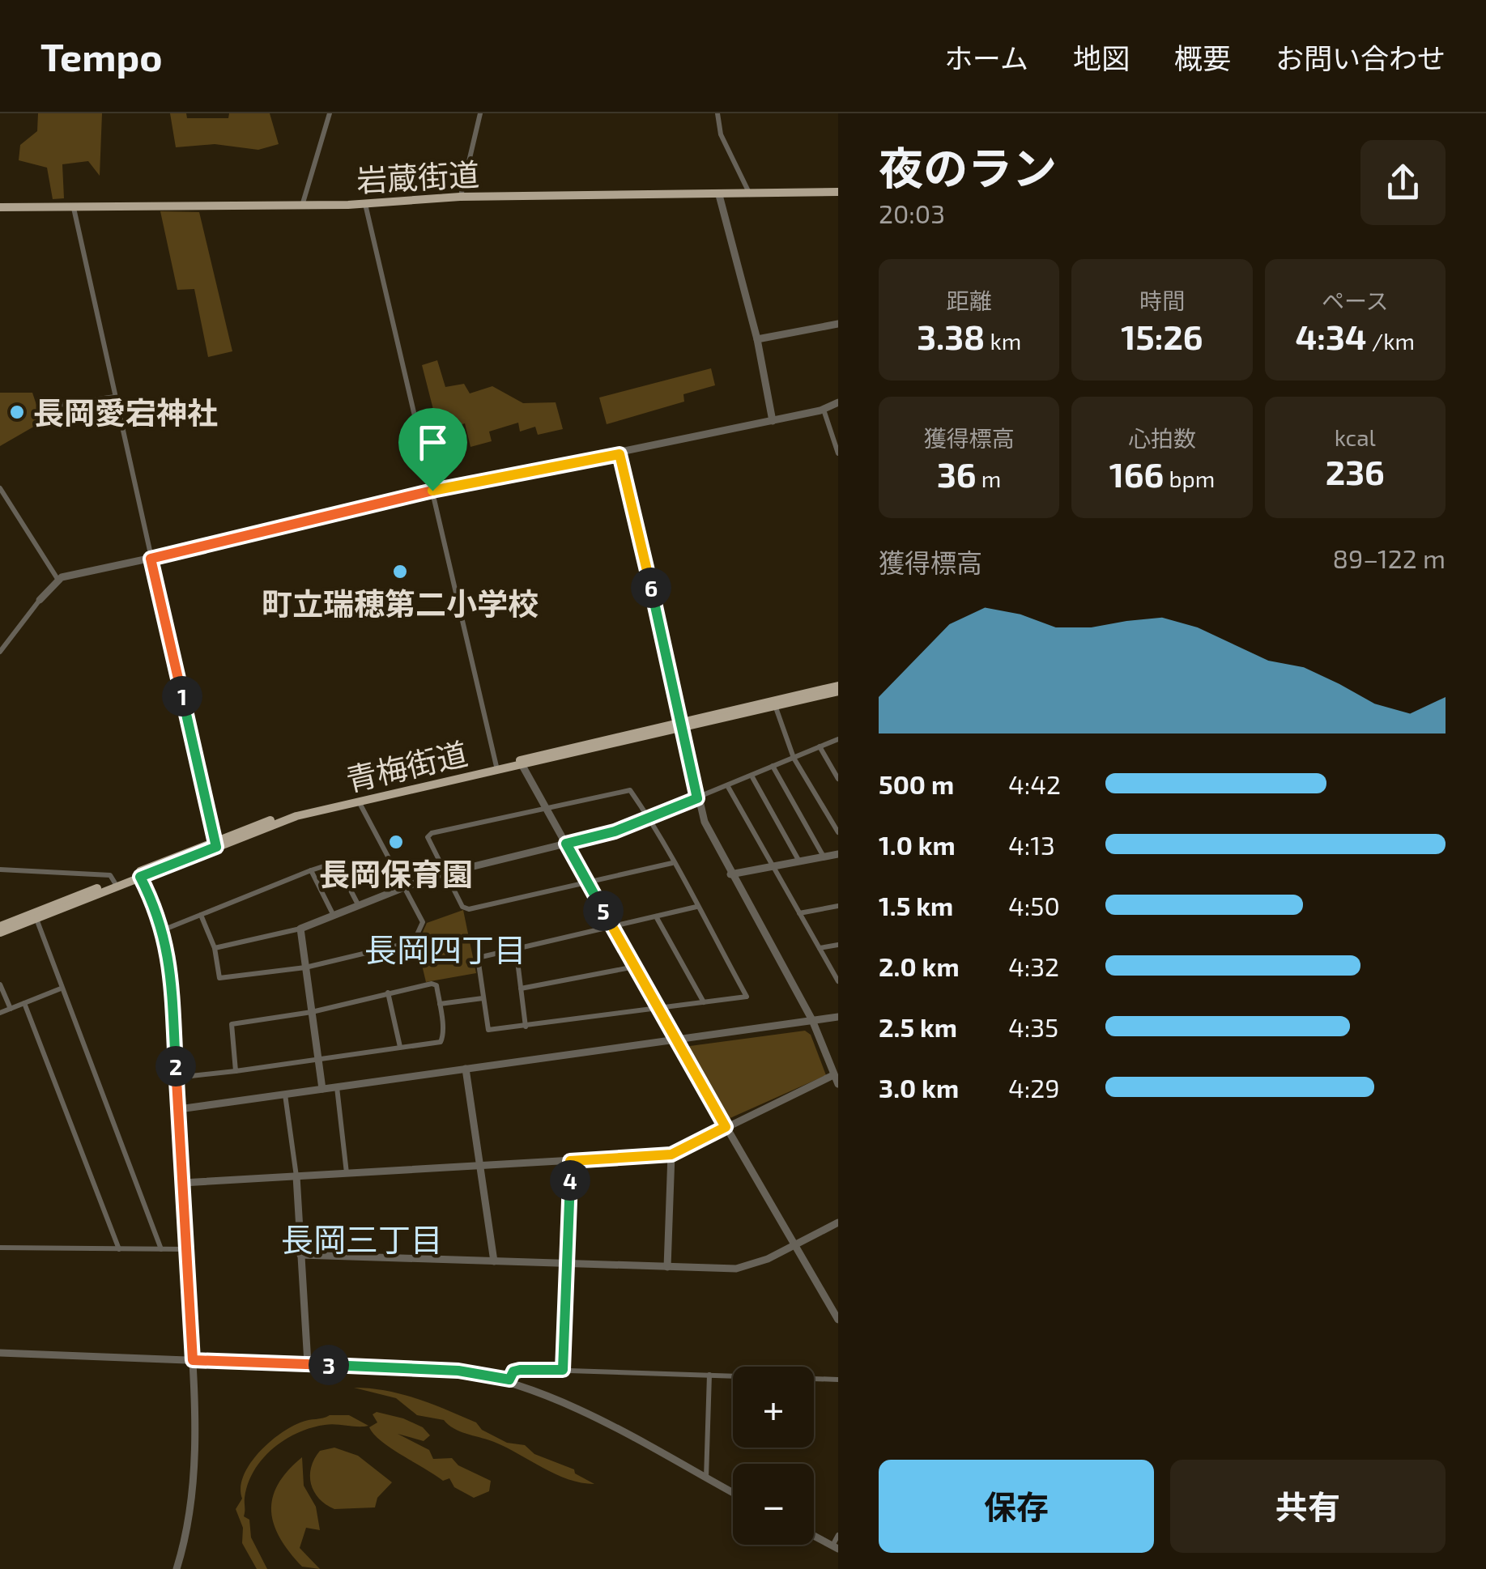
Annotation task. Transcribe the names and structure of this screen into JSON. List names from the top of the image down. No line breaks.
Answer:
{"streets":{"main road":["岩蔵街道","青梅街道"]},"districts":["長岡四丁目","長岡三丁目"],"places":["長岡愛宕神社","町立瑞穂第二小学校","長岡保育園"],"page":{"header":"Tempo","nav":["ホーム","地図","概要","お問い合わせ"],"heading":["夜のラン","20:03"],"stats":[["距離","3.38 km"],["時間","15:26"],["ペース","4:34 /km"],["獲得標高","36 m"],["心拍数","166 bpm"],["kcal","236"]],"chart":["獲得標高","89–122 m"],"pins":["6","1","5","2","4","3"],"list":[{"name":"500 m","note":"4:42"},{"name":"1.0 km","note":"4:13"},{"name":"1.5 km","note":"4:50"},{"name":"2.0 km","note":"4:32"},{"name":"2.5 km","note":"4:35"},{"name":"3.0 km","note":"4:29"}],"map_buttons":["+","−"],"buttons":["保存","共有"]}}
